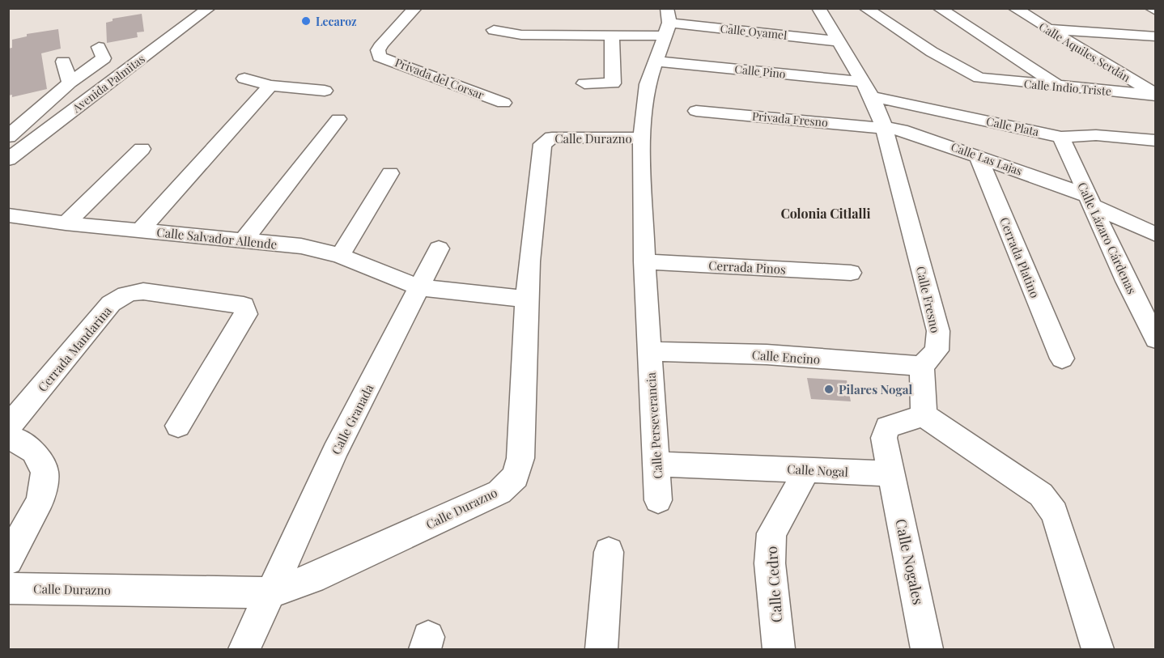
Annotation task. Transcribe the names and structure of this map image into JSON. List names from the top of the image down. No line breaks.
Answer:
{"streets":{"street":["Calle Oyamel","Calle Aquiles Serdán","Calle Pino","Privada del Corsar","Avenida Palmitas","Calle Indio Triste","Privada Fresno","Calle Plata","Calle Durazno","Calle Las Lajas","Calle Salvador Allende","Calle Lázaro Cárdenas","Cerrada Platino","Cerrada Pinos","Calle Fresno","Cerrada Mandarina","Calle Encino","Calle Granada","Calle Perseverancia","Calle Nogal","Calle Nogales","Calle Cedro"]},"crossings":[["Calle Oyamel","Calle Fresno"],["Calle Aquiles Serdán","Calle Indio Triste"],["Calle Pino","Calle Plata"],["Calle Pino","Calle Fresno"],["Privada Fresno","Calle Las Lajas"],["Privada Fresno","Calle Fresno"],["Calle Plata","Calle Lázaro Cárdenas"],["Calle Plata","Calle Fresno"],["Calle Durazno","Calle Granada"],["Calle Durazno","Calle Perseverancia"],["Calle Las Lajas","Calle Lázaro Cárdenas"],["Calle Las Lajas","Cerrada Platino"],["Calle Las Lajas","Calle Fresno"],["Calle Salvador Allende","Calle Granada"],["Cerrada Pinos","Calle Perseverancia"],["Calle Fresno","Calle Encino"],["Calle Encino","Calle Perseverancia"],["Calle Perseverancia","Calle Nogal"],["Calle Nogal","Calle Nogales"],["Calle Nogal","Calle Cedro"]],"districts":["Colonia Citlalli"],"places":["Lecaroz","Pilares Nogal"]}
